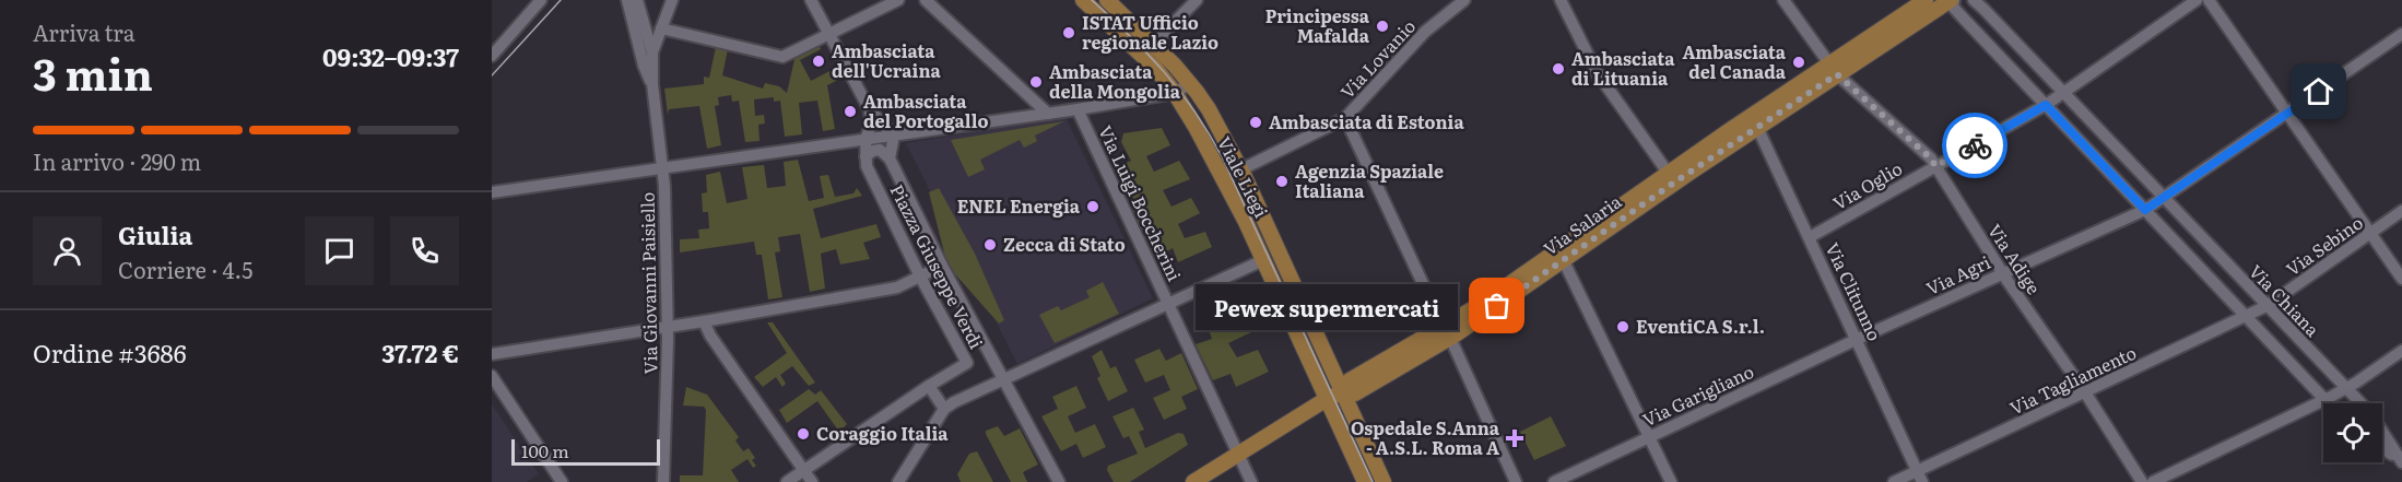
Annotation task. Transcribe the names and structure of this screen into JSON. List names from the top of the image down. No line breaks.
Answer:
{"streets":{"main road":["Viale Liegi","Via Salaria"],"street":["Via Lovanio","Via Oglio","Via Luigi Boccherini","Via Sebino","Via Adige","Piazza Giuseppe Verdi","Via Agri","Via Giovanni Paisiello","Via Clitunno","Via Chiana","Via Tagliamento","Via Garigliano"]},"crossings":[["Via Lovanio","Viale Liegi"],["Viale Liegi","Via Salaria"],["Via Oglio","Via Adige"],["Via Oglio","Via Clitunno"],["Via Oglio","Via Chiana"],["Via Luigi Boccherini","Via Salaria"],["Via Salaria","Via Adige"],["Via Salaria","Via Clitunno"],["Via Salaria","Via Chiana"],["Via Sebino","Via Chiana"],["Via Sebino","Via Tagliamento"],["Via Adige","Via Agri"],["Via Adige","Via Tagliamento"],["Via Agri","Via Clitunno"],["Via Agri","Via Chiana"],["Via Agri","Via Garigliano"],["Via Clitunno","Via Tagliamento"],["Via Clitunno","Via Garigliano"],["Via Chiana","Via Tagliamento"]],"places":{"other":["Principessa Mafalda","ISTAT Ufficio regionale Lazio","Ambasciata dell'Ucraina","Ambasciata del Canada","Ambasciata di Lituania","Ambasciata della Mongolia","Ambasciata del Portogallo","Ambasciata di Estonia","Agenzia Spaziale Italiana","ENEL Energia","Zecca di Stato","Pewex supermercati","EventiCA S.r.l.","Coraggio Italia"],"health":["Ospedale S.Anna - A.S.L. Roma A"]},"scale_bar":"100 m","page":{"heading":["3 min","Arriva tra","09:32–09:37"],"panel":["Giulia","Corriere · 4.5","Ordine #3686","37.72 €"],"bar":"In arrivo · 290 m","bubble":"Pewex supermercati","scale":"100 m"}}
